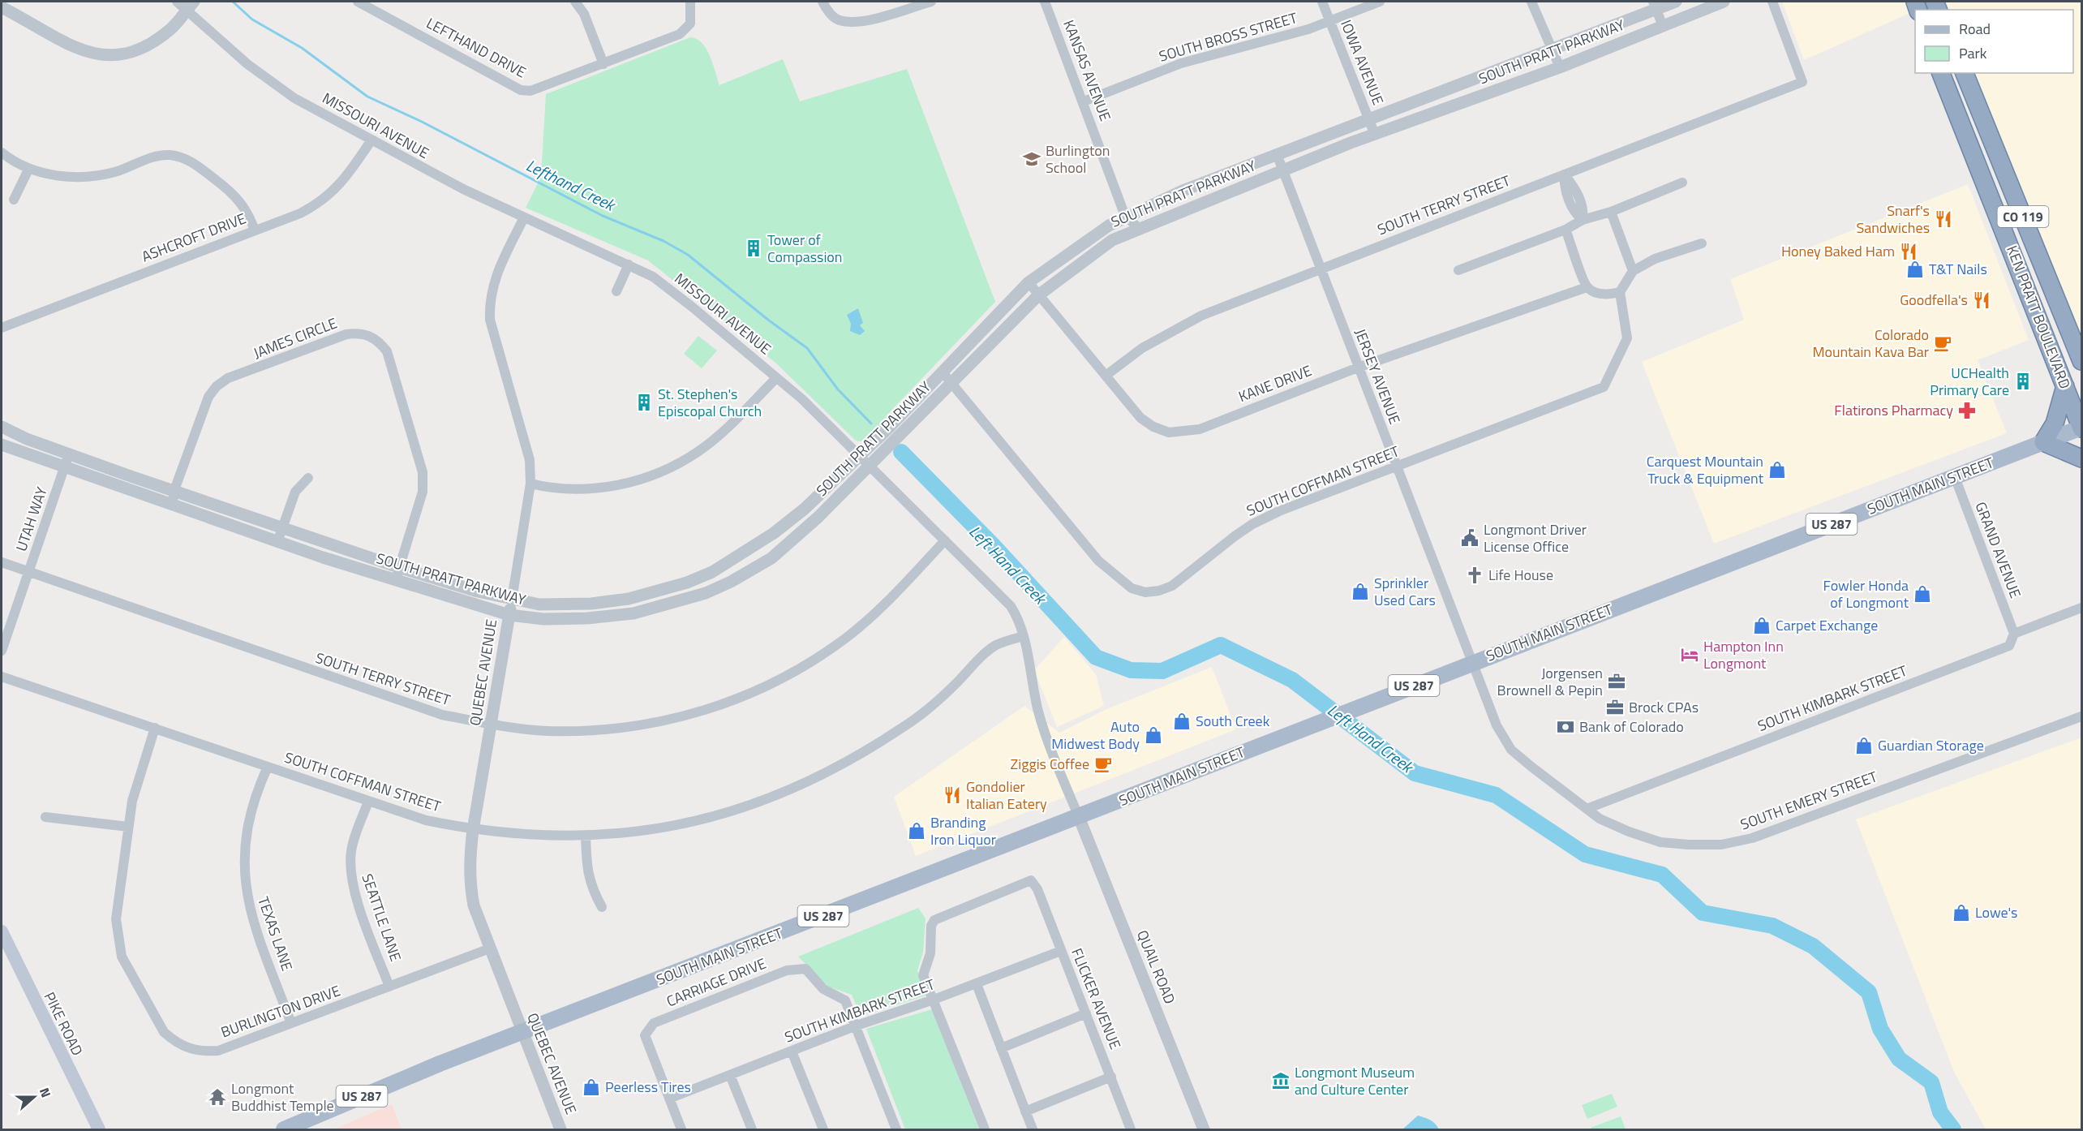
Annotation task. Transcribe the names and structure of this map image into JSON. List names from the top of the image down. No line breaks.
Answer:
{"streets":{"highway":["CO 119","KEN PRATT BOULEVARD"],"main road":["SOUTH MAIN STREET","US 287","PIKE ROAD"],"street":["SOUTH BROSS STREET","LEFTHAND DRIVE","SOUTH PRATT PARKWAY","IOWA AVENUE","KANSAS AVENUE","MISSOURI AVENUE","SOUTH TERRY STREET","ASHCROFT DRIVE","JAMES CIRCLE","JERSEY AVENUE","KANE DRIVE","SOUTH COFFMAN STREET","UTAH WAY","GRAND AVENUE","QUEBEC AVENUE","SOUTH KIMBARK STREET","SOUTH EMERY STREET","SEATTLE LANE","TEXAS LANE","QUAIL ROAD","CARRIAGE DRIVE","FLICKER AVENUE","BURLINGTON DRIVE"]},"crossings":[["SOUTH BROSS STREET","IOWA AVENUE"],["SOUTH BROSS STREET","KANSAS AVENUE"],["SOUTH PRATT PARKWAY","IOWA AVENUE"],["SOUTH PRATT PARKWAY","KANSAS AVENUE"],["SOUTH PRATT PARKWAY","MISSOURI AVENUE"],["SOUTH PRATT PARKWAY","JAMES CIRCLE"],["SOUTH PRATT PARKWAY","JERSEY AVENUE"],["SOUTH PRATT PARKWAY","KANE DRIVE"],["SOUTH PRATT PARKWAY","SOUTH COFFMAN STREET"],["SOUTH PRATT PARKWAY","UTAH WAY"],["SOUTH PRATT PARKWAY","QUEBEC AVENUE"],["MISSOURI AVENUE","SOUTH TERRY STREET"],["MISSOURI AVENUE","ASHCROFT DRIVE"],["MISSOURI AVENUE","SOUTH COFFMAN STREET"],["MISSOURI AVENUE","SOUTH MAIN STREET"],["MISSOURI AVENUE","QUEBEC AVENUE"],["MISSOURI AVENUE","QUAIL ROAD"],["SOUTH TERRY STREET","JERSEY AVENUE"],["SOUTH TERRY STREET","KANE DRIVE"],["SOUTH TERRY STREET","UTAH WAY"],["SOUTH TERRY STREET","QUEBEC AVENUE"],["KEN PRATT BOULEVARD","SOUTH MAIN STREET"],["JERSEY AVENUE","KANE DRIVE"],["JERSEY AVENUE","SOUTH COFFMAN STREET"],["JERSEY AVENUE","SOUTH MAIN STREET"],["JERSEY AVENUE","SOUTH EMERY STREET"],["SOUTH COFFMAN STREET","QUEBEC AVENUE"],["SOUTH COFFMAN STREET","SEATTLE LANE"],["SOUTH COFFMAN STREET","TEXAS LANE"],["SOUTH COFFMAN STREET","BURLINGTON DRIVE"],["SOUTH MAIN STREET","GRAND AVENUE"],["SOUTH MAIN STREET","QUEBEC AVENUE"],["SOUTH MAIN STREET","SOUTH EMERY STREET"],["SOUTH MAIN STREET","QUAIL ROAD"],["GRAND AVENUE","SOUTH KIMBARK STREET"],["QUEBEC AVENUE","BURLINGTON DRIVE"],["SOUTH KIMBARK STREET","SOUTH EMERY STREET"],["SOUTH KIMBARK STREET","CARRIAGE DRIVE"],["SOUTH KIMBARK STREET","FLICKER AVENUE"],["SEATTLE LANE","BURLINGTON DRIVE"],["TEXAS LANE","BURLINGTON DRIVE"]],"water":["Lefthand Creek","Left Hand Creek"],"places":{"school or university":["Burlington School"],"restaurant":["Snarf's Sandwiches","Honey Baked Ham","Goodfella's","Gondolier Italian Eatery"],"building":["Tower of Compassion","UCHealth Primary Care","St. Stephen's Episcopal Church"],"shop":["T&T Nails","Carquest Mountain Truck & Equipment","Sprinkler Used Cars","Fowler Honda of Longmont","Carpet Exchange","South Creek","Auto Midwest Body","Guardian Storage","Branding Iron Liquor","Lowe's","Peerless Tires"],"cafe":["Colorado Mountain Kava Bar","Ziggis Coffee"],"pharmacy":["Flatirons Pharmacy"],"public building":["Longmont Driver License Office"],"church":["Life House"],"hotel":["Hampton Inn Longmont"],"office":["Jorgensen Brownell & Pepin","Brock CPAs"],"bank":["Bank of Colorado"],"museum":["Longmont Museum and Culture Center"],"temple":["Longmont Buddhist Temple"]},"legend":["Road","Park"],"north":"right"}
